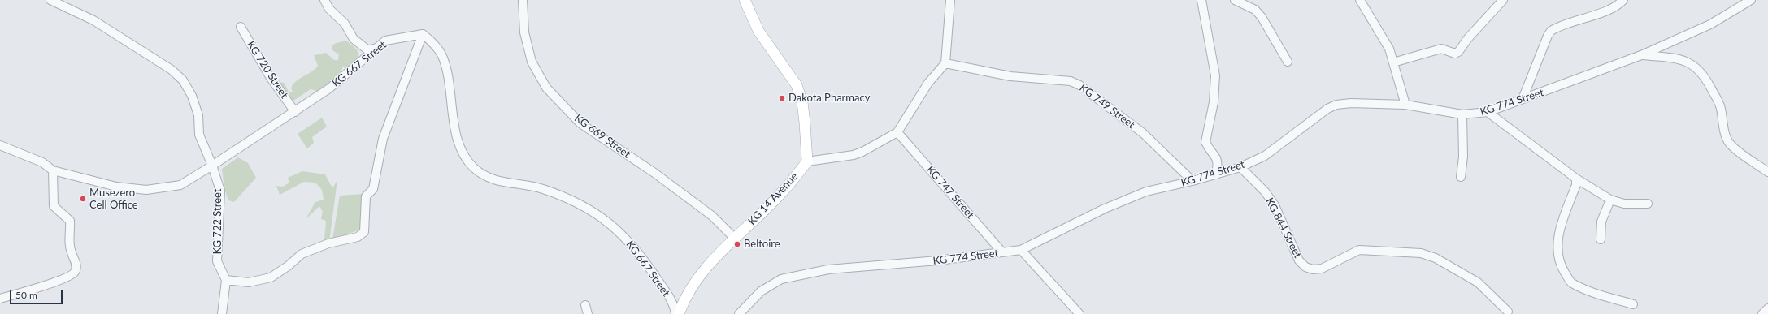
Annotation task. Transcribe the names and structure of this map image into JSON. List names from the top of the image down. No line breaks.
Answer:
{"streets":{"main road":["KG 14 Avenue"],"street":["KG 667 Street","KG 720 Street","KG 774 Street","KG 749 Street","KG 669 Street","KG 747 Street","KG 722 Street","KG 844 Street"]},"crossings":[["KG 667 Street","KG 720 Street"],["KG 667 Street","KG 722 Street"],["KG 774 Street","KG 749 Street"],["KG 774 Street","KG 747 Street"],["KG 774 Street","KG 844 Street"],["KG 669 Street","KG 14 Avenue"]],"places":["Dakota Pharmacy","Musezero Cell Office","Beltoire"],"scale_bar":"50 m"}
